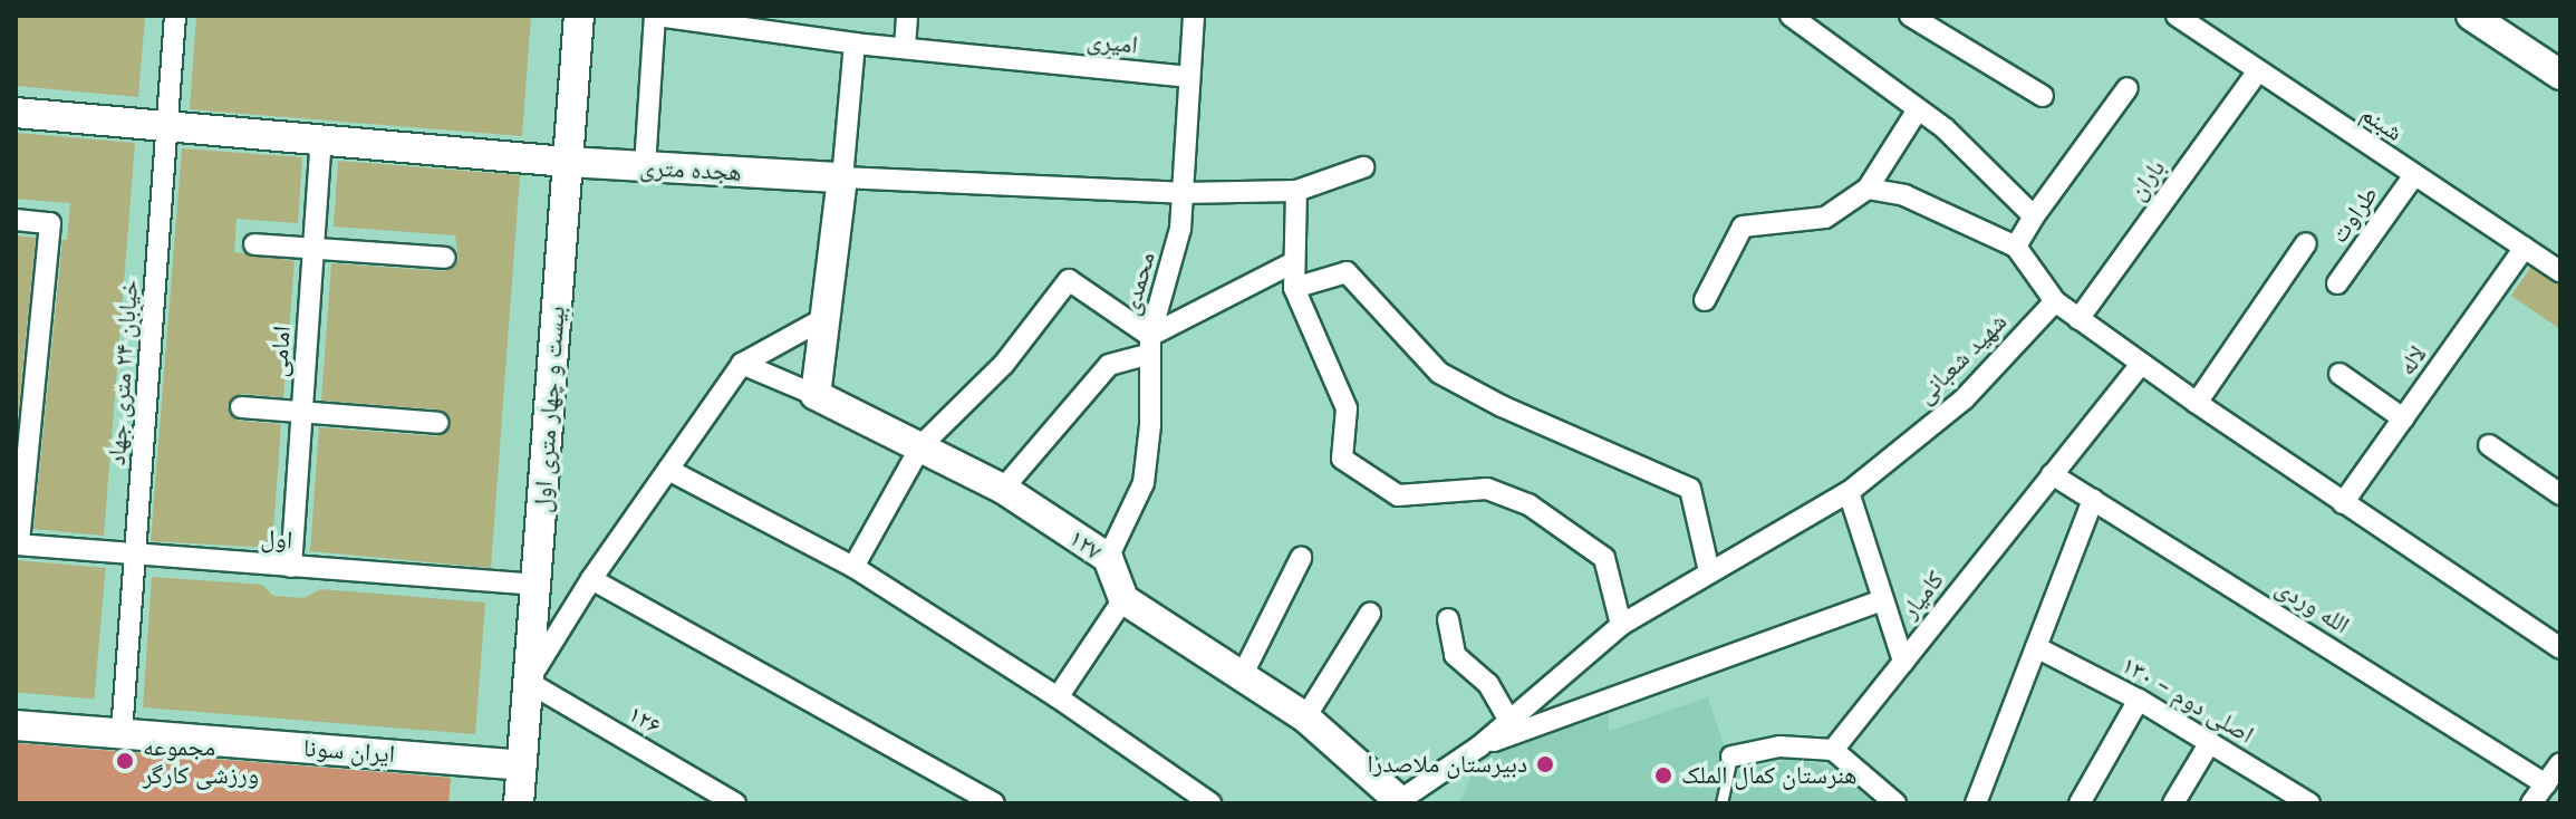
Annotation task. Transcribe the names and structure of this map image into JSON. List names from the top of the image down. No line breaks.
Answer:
{"streets":{"street":["امیری","شبنم","هجده متری","باران","طراوت","محمدی","امامی","شهید شعبانی","لاله","خیابان ۲۴ متری جهاد","بیست و چهار متری اول","اول","۱۲۷","کامیار","الله وردی","اصلی دوم - ۱۳۰","۱۲۶","ایران سونا"]},"crossings":[["امیری","هجده متری"],["امیری","محمدی"],["شبنم","باران"],["شبنم","طراوت"],["شبنم","لاله"],["هجده متری","محمدی"],["هجده متری","امامی"],["هجده متری","خیابان ۲۴ متری جهاد"],["هجده متری","بیست و چهار متری اول"],["محمدی","۱۲۷"],["امامی","اول"],["خیابان ۲۴ متری جهاد","اول"],["خیابان ۲۴ متری جهاد","ایران سونا"],["بیست و چهار متری اول","اول"],["بیست و چهار متری اول","۱۲۶"],["بیست و چهار متری اول","ایران سونا"],["کامیار","الله وردی"]],"places":["مجموعه ورزشی کارگر","دبیرستان ملاصدرا","هنرستان کمال الملک"]}
